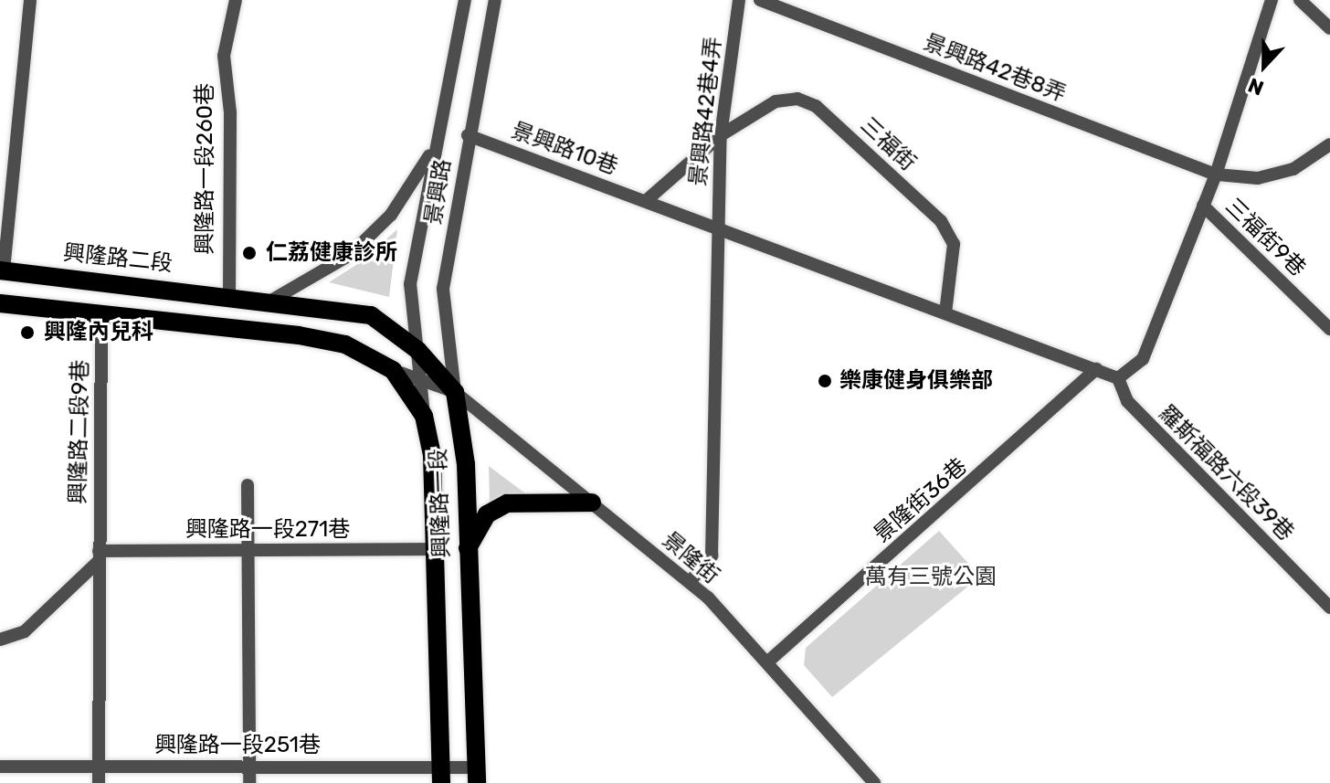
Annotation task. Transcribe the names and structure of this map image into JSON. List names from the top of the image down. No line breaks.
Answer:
{"streets":{"main road":["興隆路二段","興隆路一段"],"street":["景興路42巷8弄","景興路42巷4弄","三福街","景興路10巷","興隆路一段260巷","景興路","三福街9巷","興隆路二段9巷","羅斯福路六段39巷","景隆街36巷","興隆路一段271巷","景隆街","興隆路一段251巷"]},"crossings":[["景興路42巷4弄","三福街"],["景興路42巷4弄","景興路10巷"],["景興路10巷","景興路"],["興隆路一段260巷","興隆路二段"],["景興路","興隆路一段"],["景興路","景隆街"],["興隆路二段9巷","興隆路一段"],["興隆路二段9巷","興隆路一段271巷"],["興隆路二段9巷","興隆路一段251巷"],["景隆街36巷","景隆街"],["興隆路一段","興隆路一段271巷"],["興隆路一段","景隆街"],["興隆路一段","興隆路一段251巷"]],"parks":["萬有三號公園"],"places":["仁荔健康診所","興隆內兒科","樂康健身俱樂部"],"north":"bottom"}
